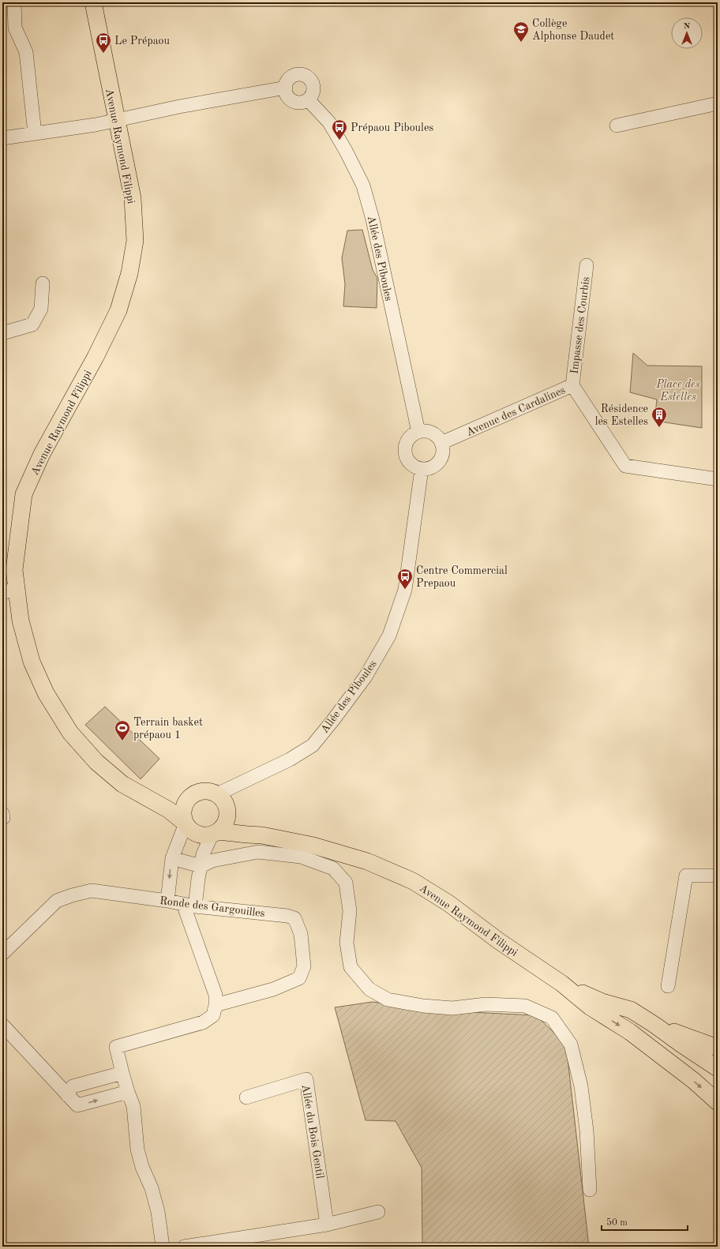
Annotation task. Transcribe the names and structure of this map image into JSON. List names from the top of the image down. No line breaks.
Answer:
{"streets":{"main road":["Avenue Raymond Filippi"],"street":["Allée des Piboules","Impasse des Courbis","Avenue des Cardalines","Ronde des Gargouilles","Allée du Bois Gentil"]},"crossings":[["Avenue Raymond Filippi","Allée des Piboules"],["Allée des Piboules","Avenue des Cardalines"],["Impasse des Courbis","Avenue des Cardalines"]],"parks":["Place des Estelles"],"places":{"school or university":["Collège Alphonse Daudet"],"bus stop":["Le Prépaou","Prépaou Piboules","Centre Commercial Prepaou"],"building":["Résidence les Estelles"],"sports":["Terrain basket prépaou 1"]},"scale_bar":"50 m","north":"top"}
